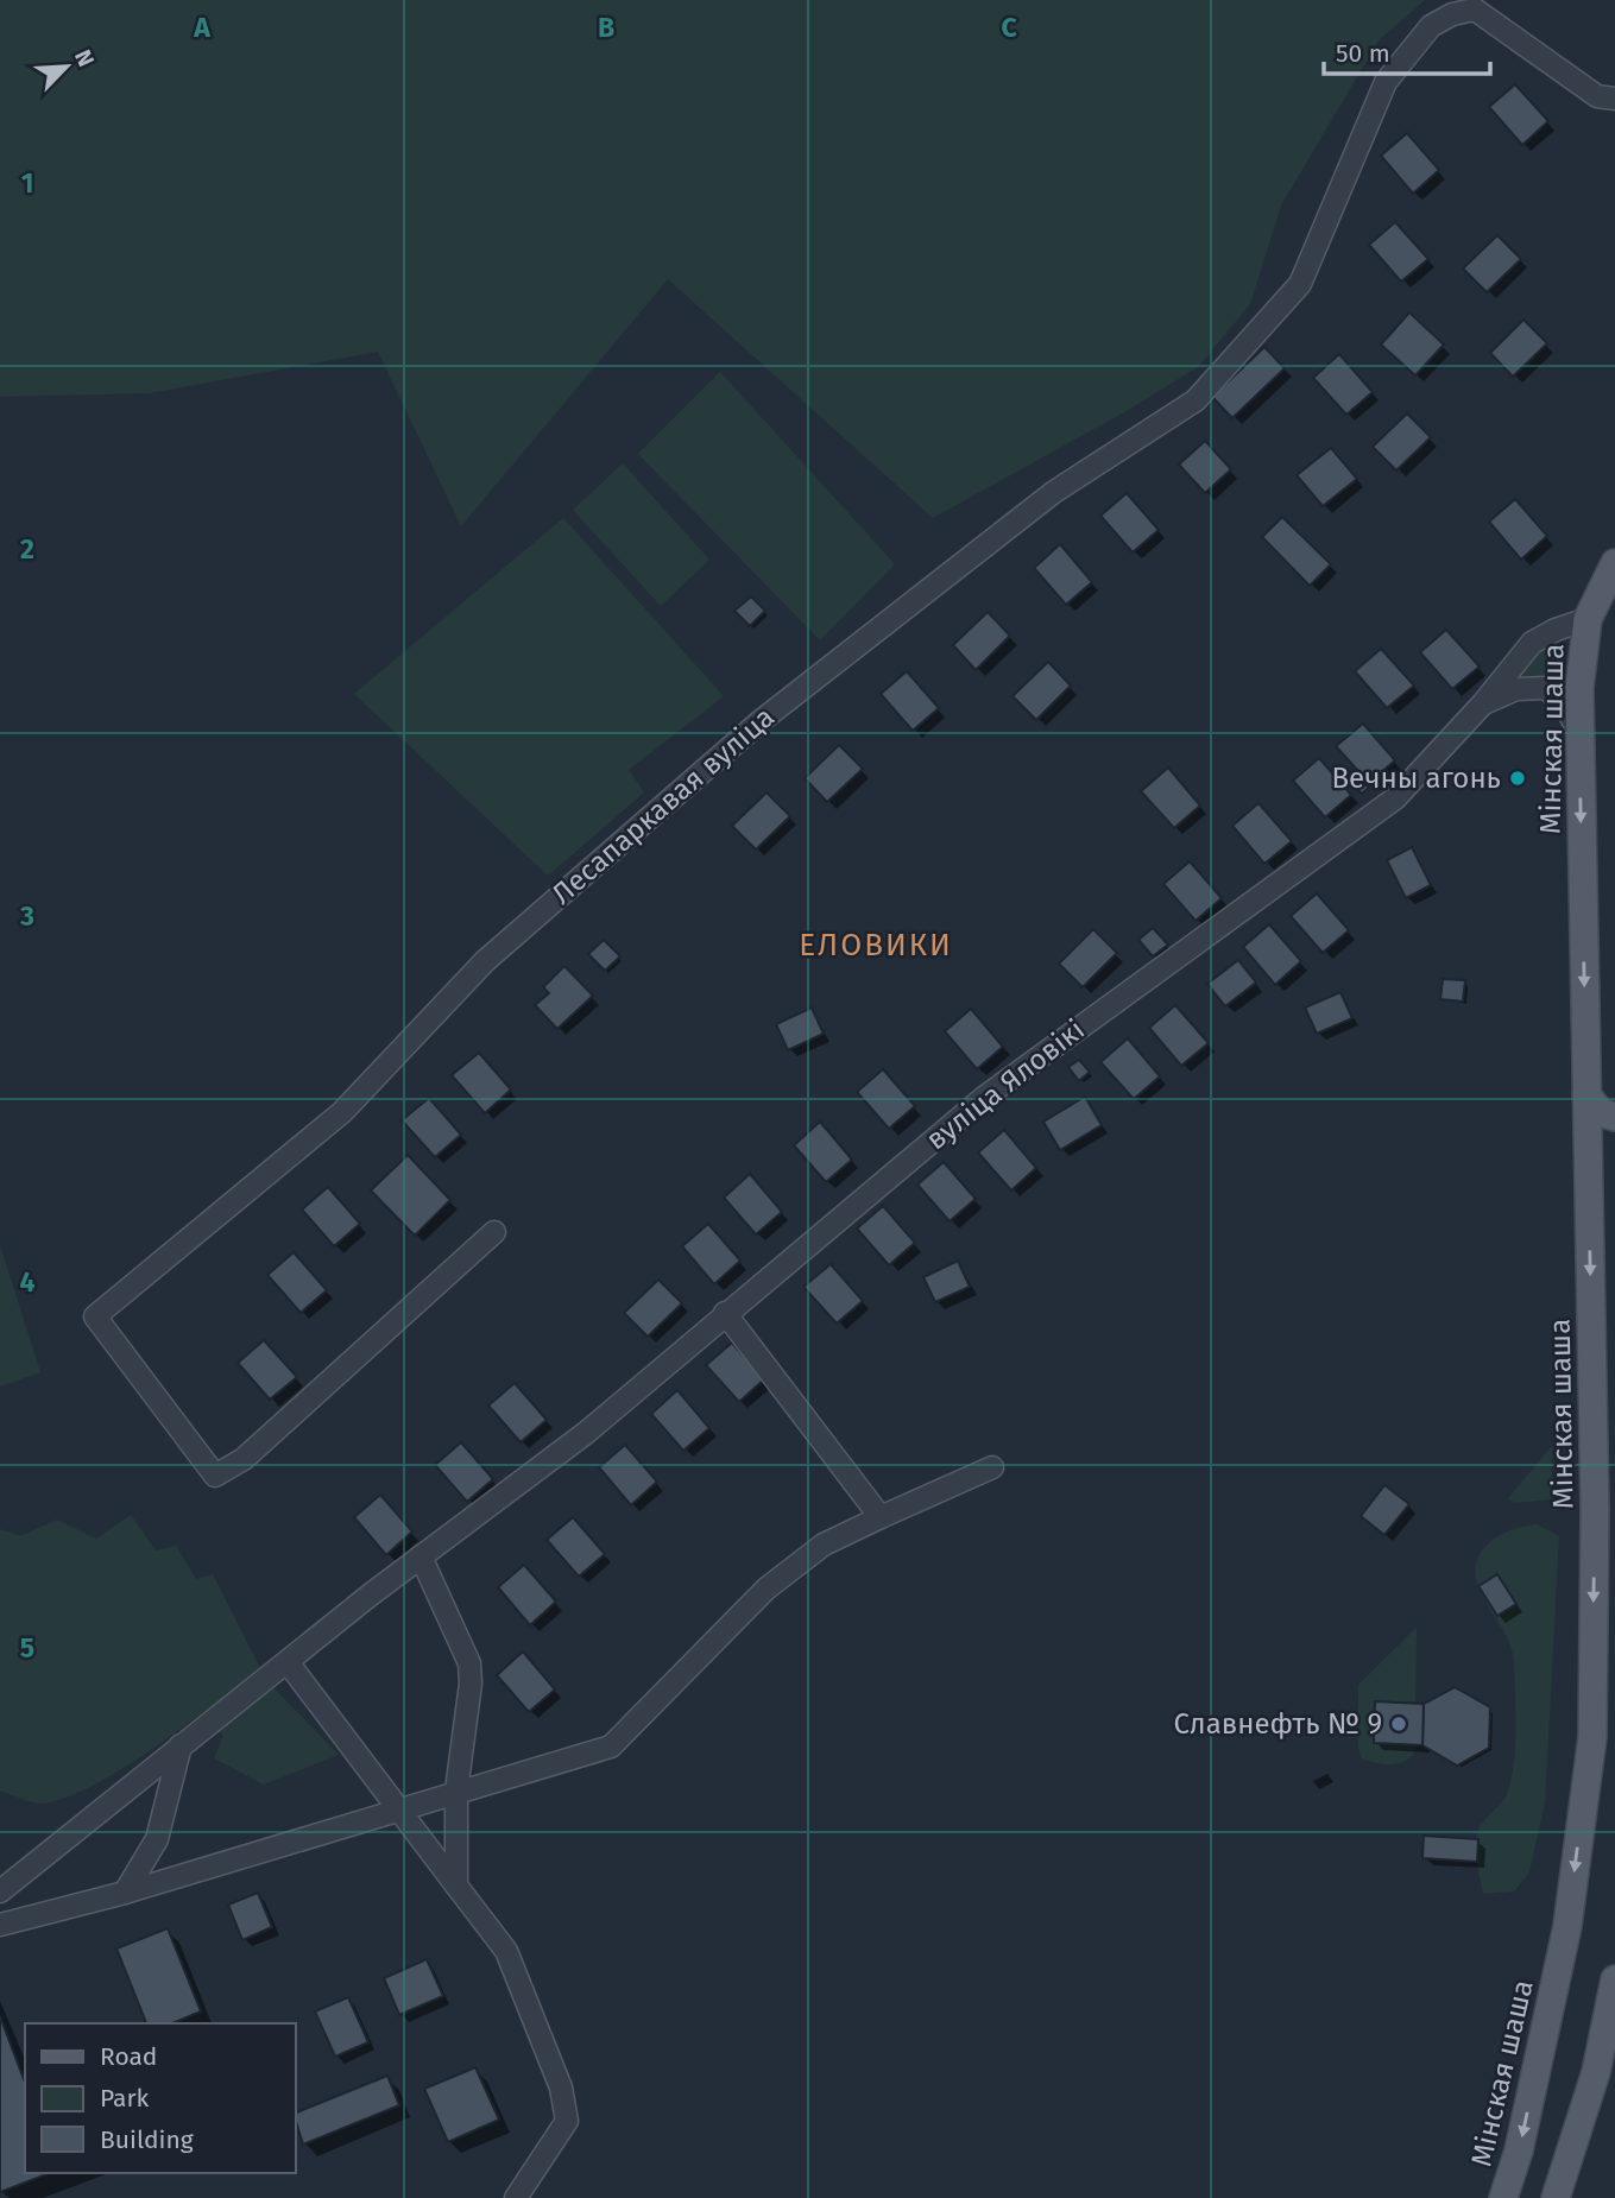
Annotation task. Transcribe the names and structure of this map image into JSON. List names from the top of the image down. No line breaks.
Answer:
{"streets":{"main road":["Мінская шаша"],"street":["Лесапаркавая вуліца","вуліца Яловікі"]},"crossings":[["Мінская шаша","вуліца Яловікі"]],"one_way":["Мінская шаша"],"districts":["ЕЛОВИКИ"],"places":["Вечны агонь","Славнефть № 9"],"legend":["Road","Park","Building"],"scale_bar":"50 m","north":"top right","grid":{"columns":["A","B","C"],"rows":["1","2","3","4","5"]}}
